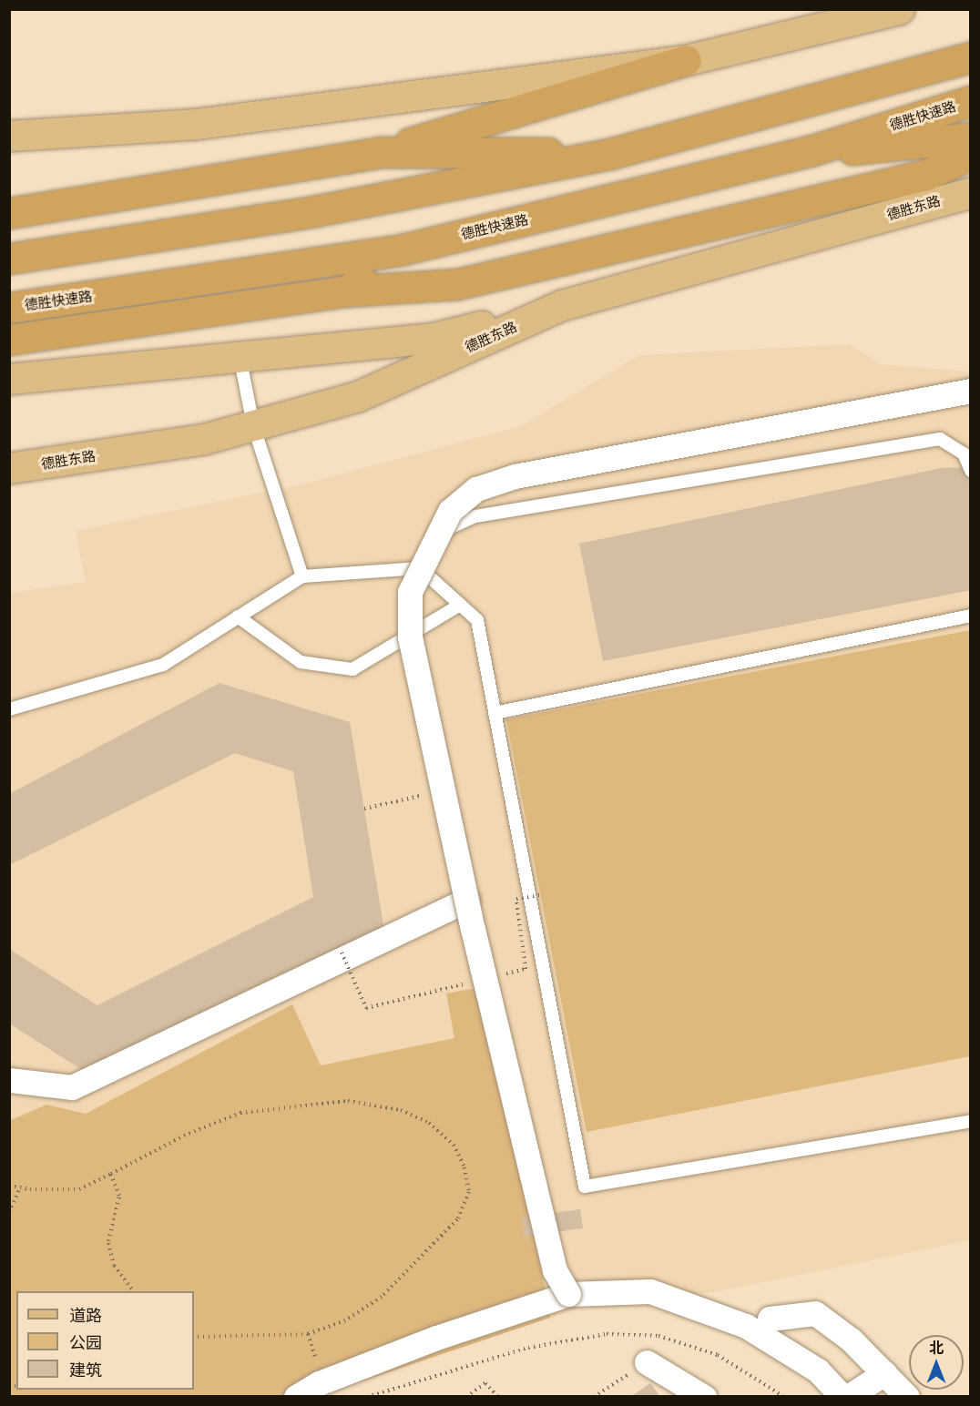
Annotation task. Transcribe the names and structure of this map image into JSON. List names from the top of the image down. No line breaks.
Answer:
{"streets":{"highway":["德胜快速路"],"main road":["德胜东路"]},"legend":["道路","公园","建筑"],"north":"top"}
